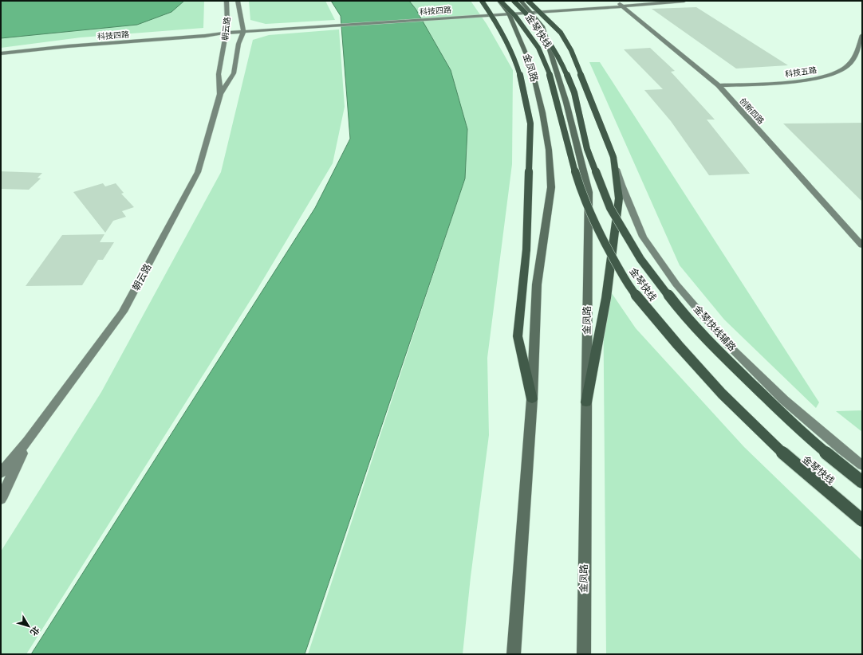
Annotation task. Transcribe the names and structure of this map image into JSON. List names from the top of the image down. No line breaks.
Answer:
{"streets":{"highway":["金琴快线"],"main road":["金凤路"],"street":["科技四路","朝云路","科技五路","创新四路","金琴快线辅路"]},"crossings":[["科技四路","朝云路"],["科技四路","金凤路"],["科技四路","创新四路"],["金琴快线","金凤路"],["科技五路","创新四路"]],"north":"bottom right"}
